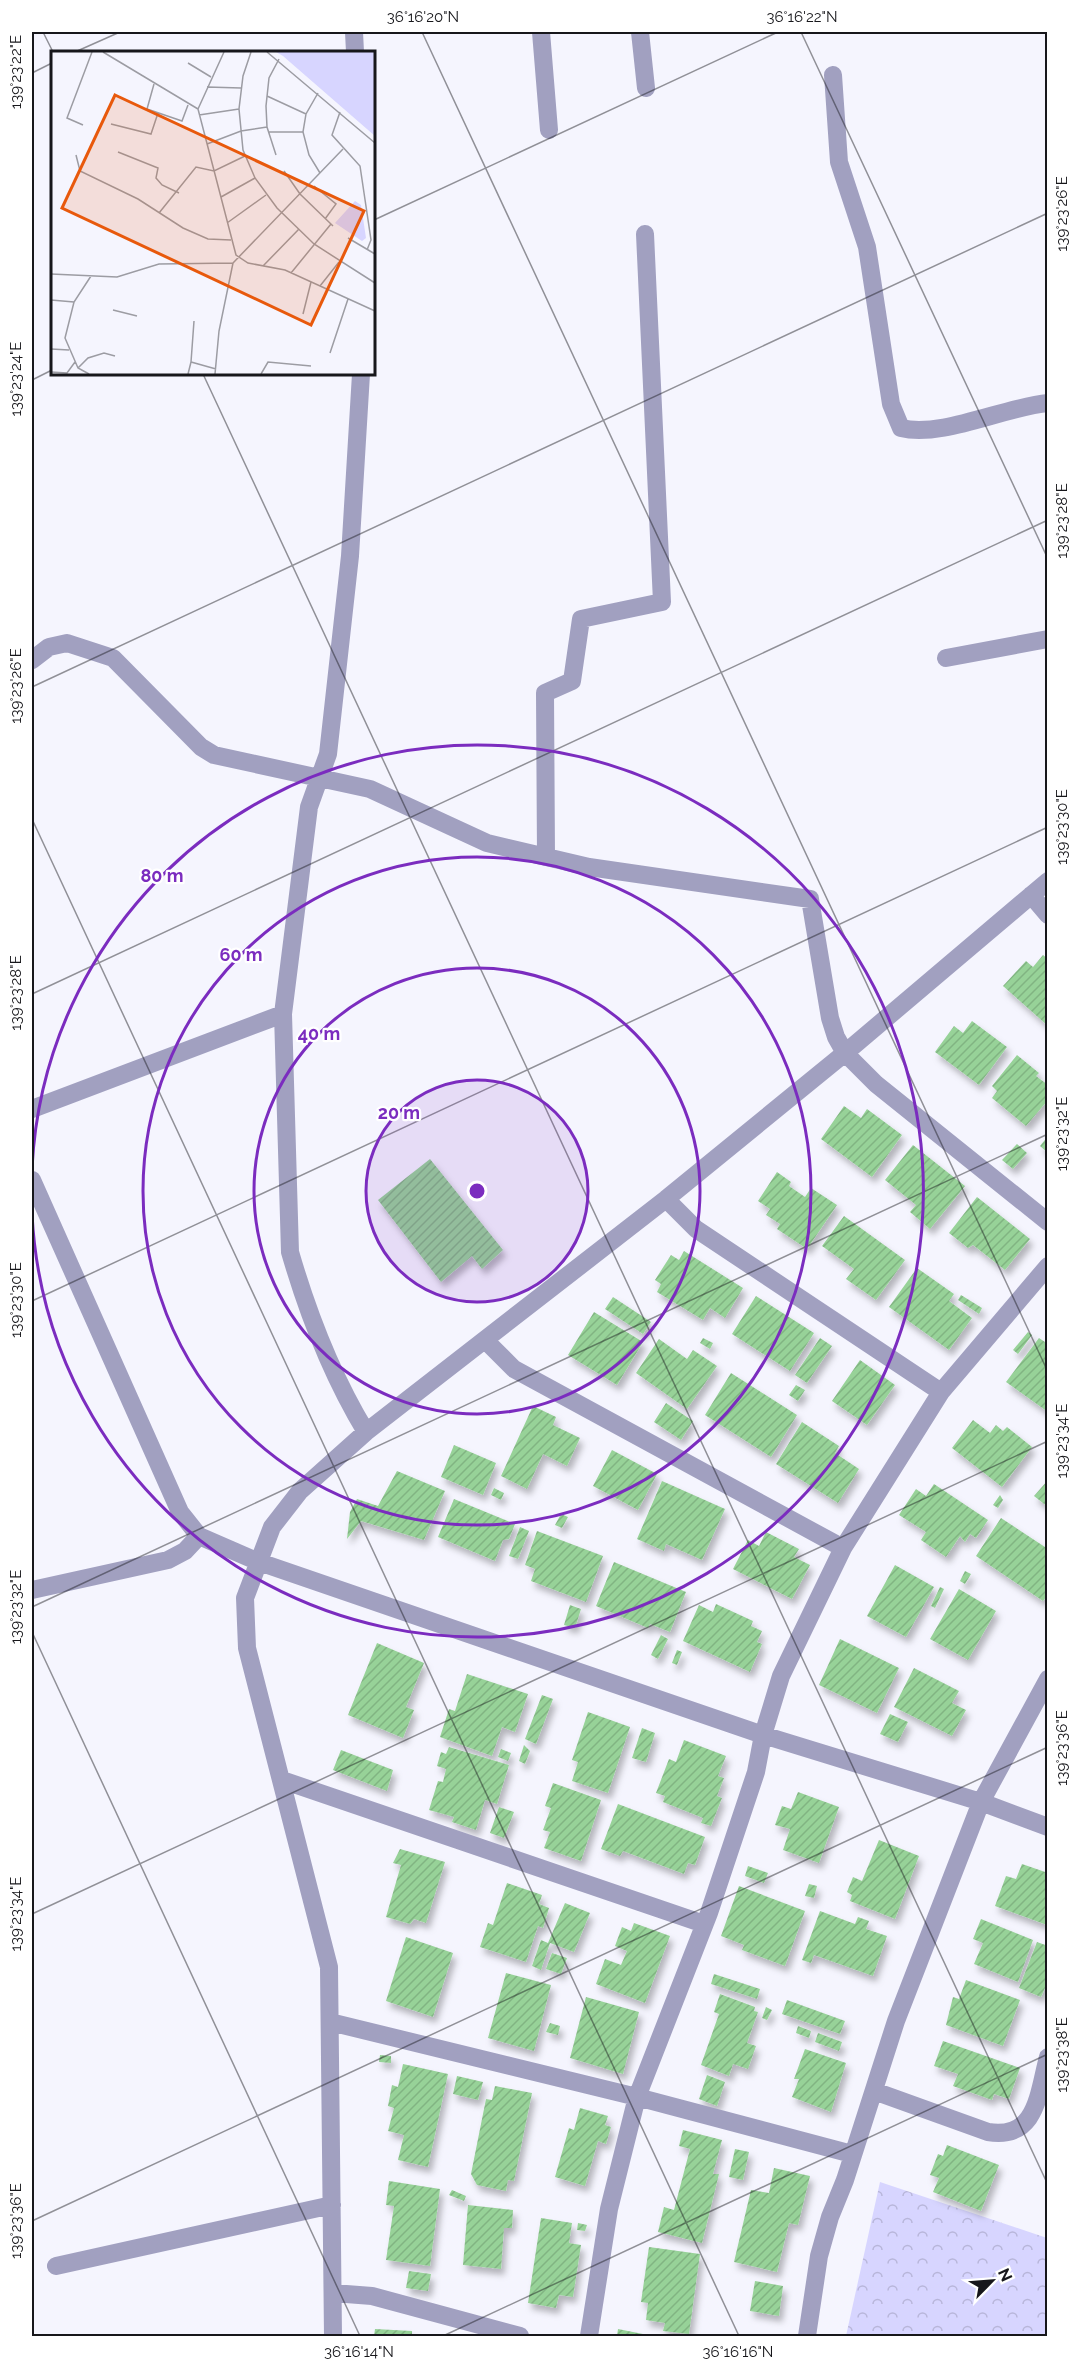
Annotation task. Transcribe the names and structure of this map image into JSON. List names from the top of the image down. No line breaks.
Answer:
{"north":"top right","coordinates":["36°16'20\"N","36°16'22\"N","139°23'22\"E","139°23'26\"E","139°23'24\"E","139°23'28\"E","139°23'30\"E","139°23'32\"E","139°23'34\"E","139°23'36\"E","139°23'38\"E","36°16'14\"N","36°16'16\"N"],"rings":["80 m","60 m","40 m","20 m"]}
